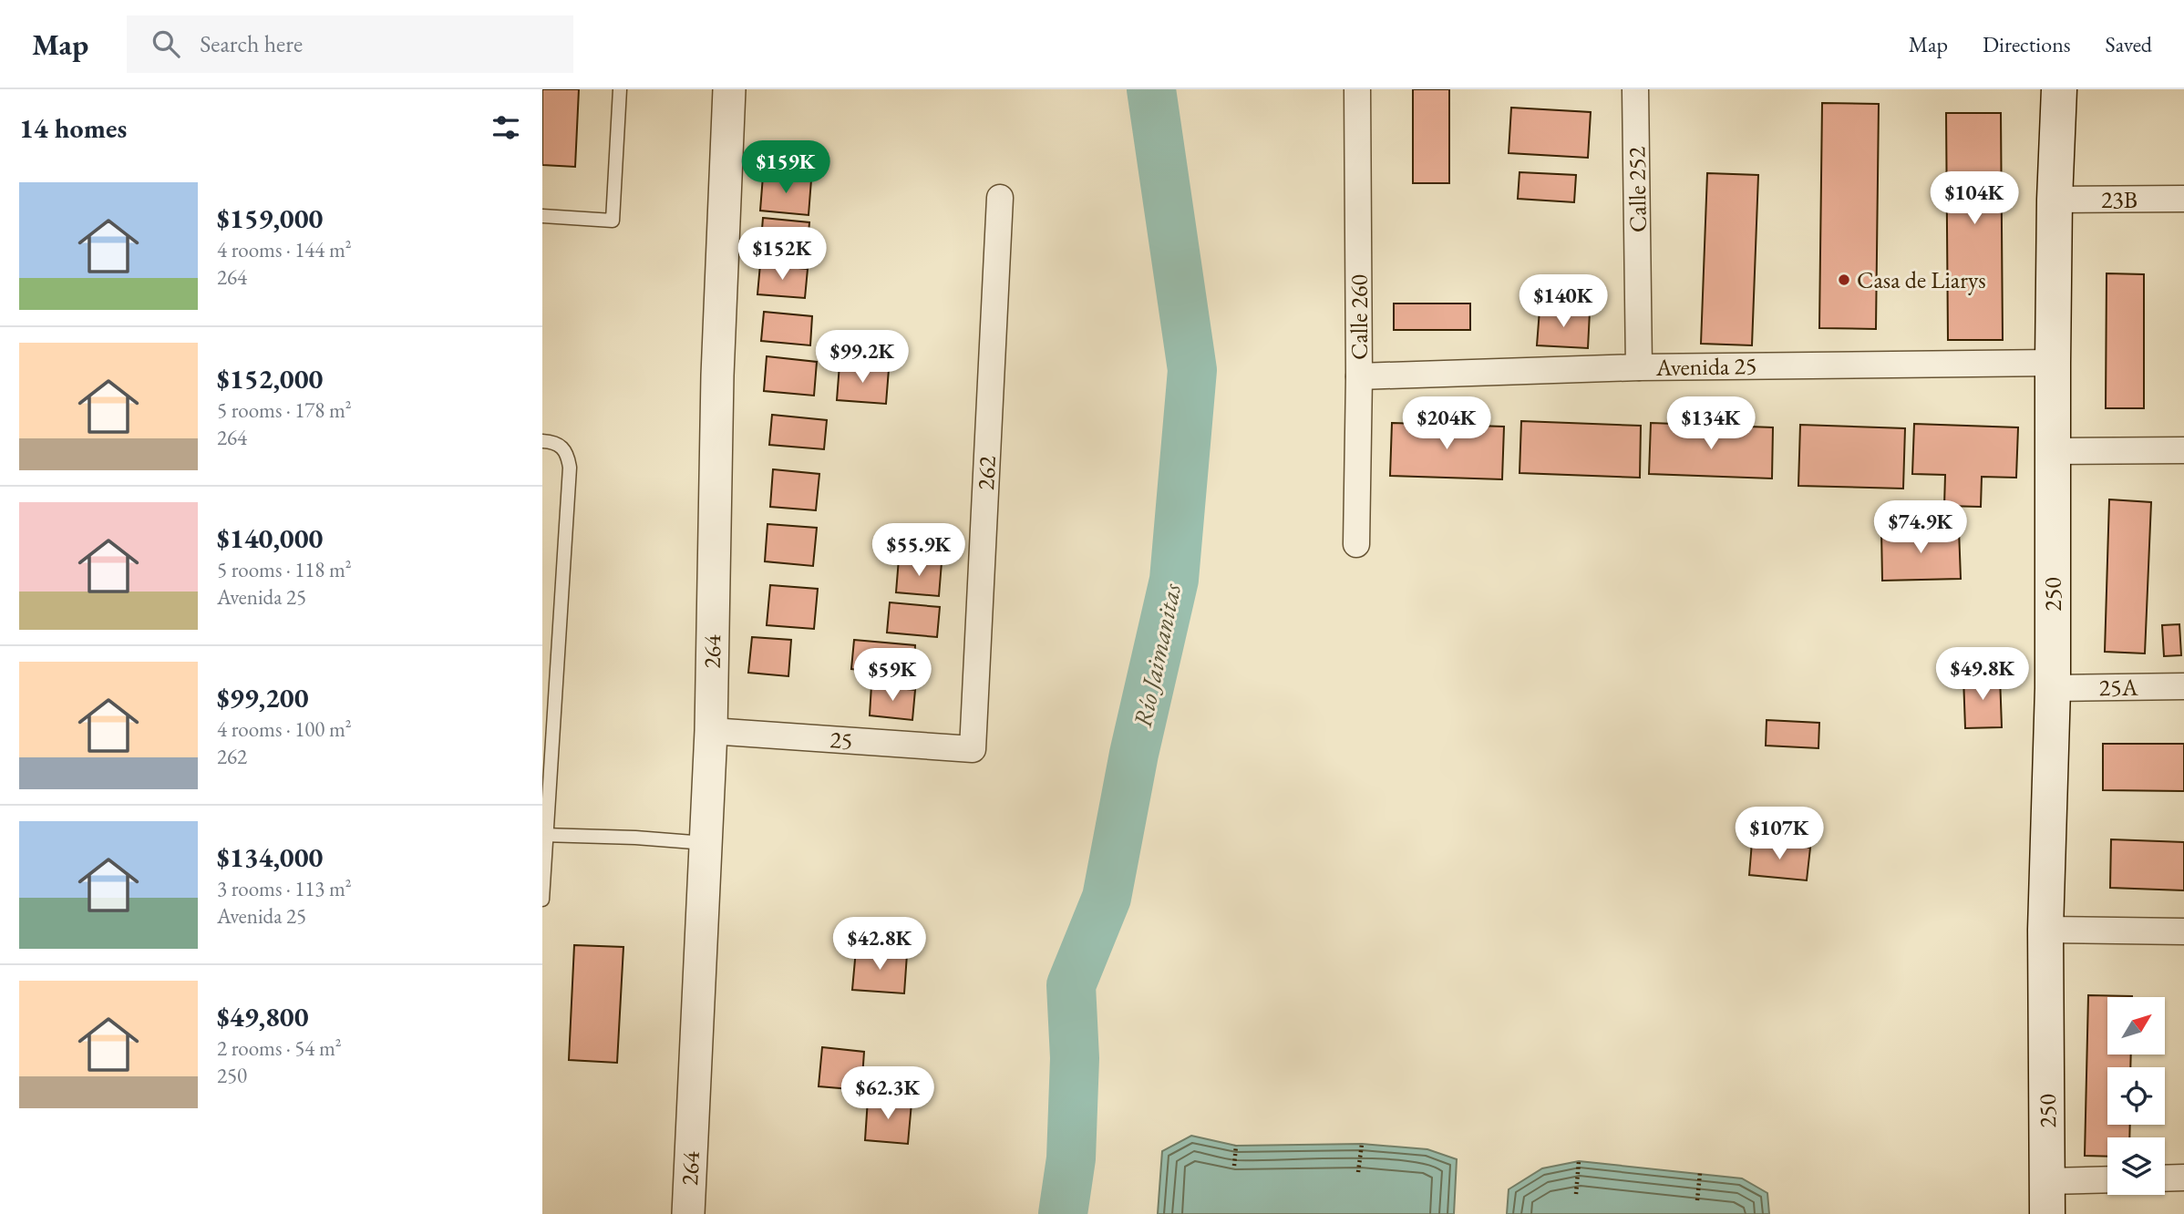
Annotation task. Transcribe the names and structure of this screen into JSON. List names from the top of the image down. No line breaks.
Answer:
{"streets":{"main road":["250"],"street":["Calle 252","23B","Calle 260","Avenida 25","262","264","25A","25"]},"crossings":[["Calle 252","Avenida 25"],["23B","250"],["Calle 260","Avenida 25"],["Avenida 25","250"],["262","25"],["250","25A"],["264","25"]],"water":["Río Jaimanitas"],"places":["Casa de Liarys"],"north":"top right","page":{"header":"Map","search":"Search here","nav":["Map","Directions","Saved"],"heading":"14 homes","price":["$159K","$104K","$152K","$140K","$99.2K","$204K","$134K","$74.9K","$55.9K","$49.8K","$59K","$107K","$42.8K","$62.3K"],"list":[{"name":"$159,000","note":"4 rooms · 144 m² · 264"},{"name":"$152,000","note":"5 rooms · 178 m² · 264"},{"name":"$140,000","note":"5 rooms · 118 m² · Avenida 25"},{"name":"$99,200","note":"4 rooms · 100 m² · 262"},{"name":"$134,000","note":"3 rooms · 113 m² · Avenida 25"},{"name":"$49,800","note":"2 rooms · 54 m² · 250"}]}}
